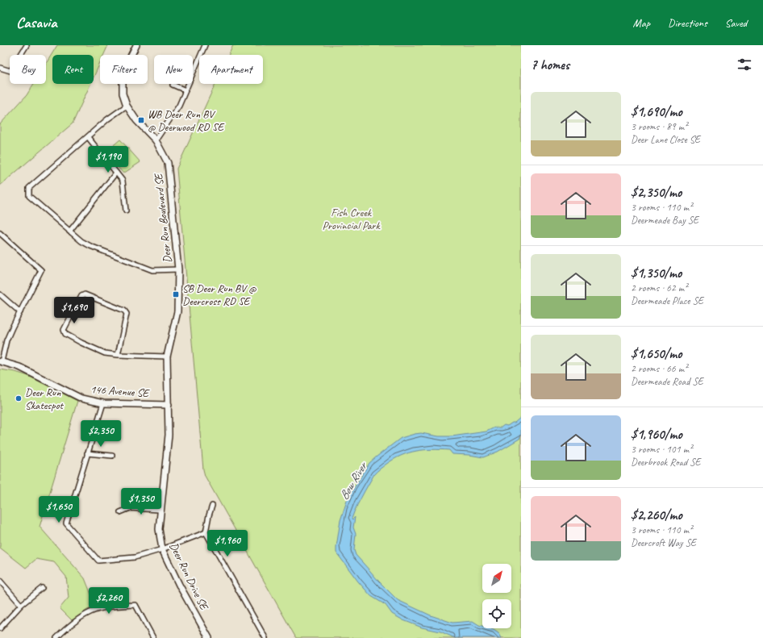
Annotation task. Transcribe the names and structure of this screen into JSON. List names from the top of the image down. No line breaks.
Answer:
{"streets":{"street":["Deer Run Boulevard SE","146 Avenue SE","Deer Run Drive SE"]},"crossings":[["Deer Run Boulevard SE","146 Avenue SE"],["Deer Run Boulevard SE","Deer Run Drive SE"],["146 Avenue SE","Deer Run Drive SE"]],"water":["Bow River"],"parks":["Fish Creek Provincial Park"],"places":{"transit":["WB Deer Run BV @ Deerwood RD SE","SB Deer Run BV @ Deercross RD SE"],"other":["Deer Run Skatespot"]},"north":"top right","page":{"header":"Casavia","nav":["Map","Directions","Saved"],"heading":"7 homes","chip":["Buy","Rent","Filters","New","Apartment"],"list":[{"name":"$1,690/mo","note":"3 rooms · 89 m² · Deer Lane Close SE"},{"name":"$2,350/mo","note":"3 rooms · 110 m² · Deermeade Bay SE"},{"name":"$1,350/mo","note":"2 rooms · 62 m² · Deermeade Place SE"},{"name":"$1,650/mo","note":"2 rooms · 66 m² · Deermeade Road SE"},{"name":"$1,960/mo","note":"3 rooms · 101 m² · Deerbrook Road SE"},{"name":"$2,260/mo","note":"3 rooms · 110 m² · Deercroft Way SE"}],"price":["$1,190","$1,690","$2,350","$1,350","$1,650","$1,960","$2,260"]}}
